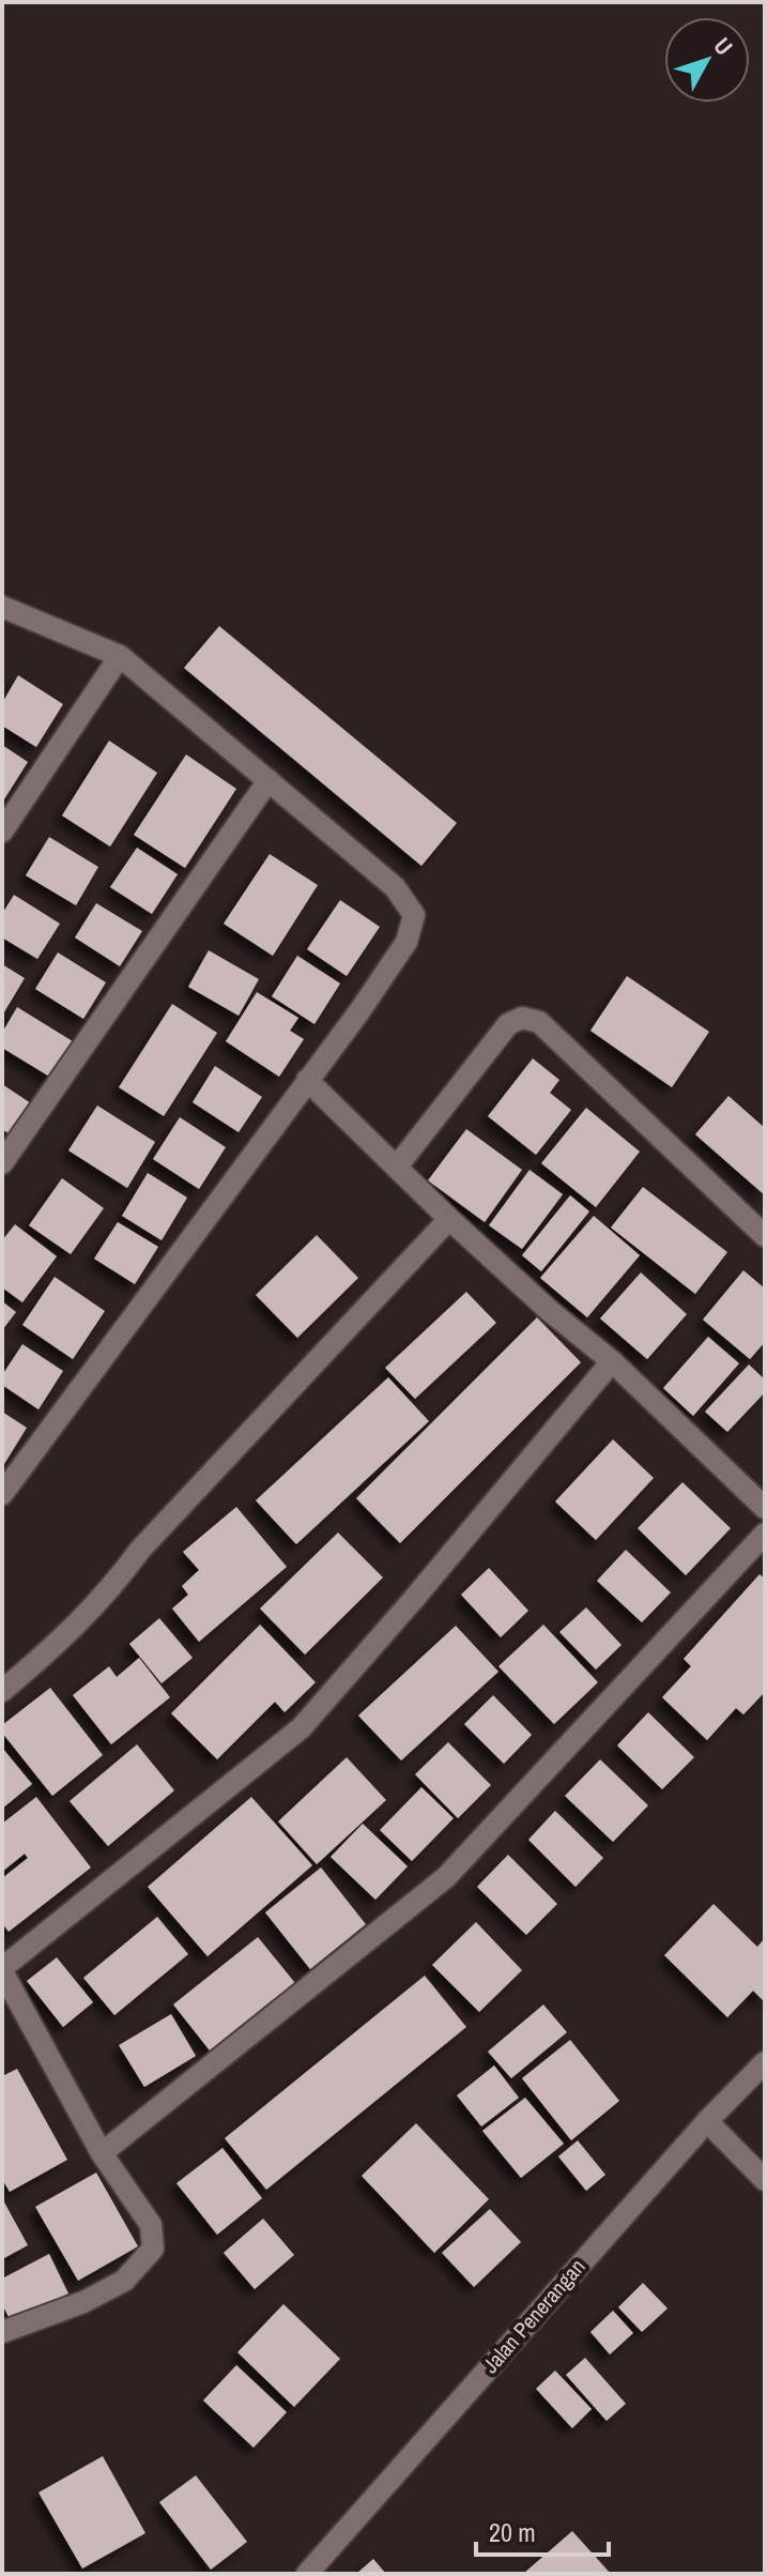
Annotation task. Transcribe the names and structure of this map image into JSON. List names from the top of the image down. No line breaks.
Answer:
{"streets":{"street":["Jalan Penerangan"]},"scale_bar":"20 m","north":"top right"}
